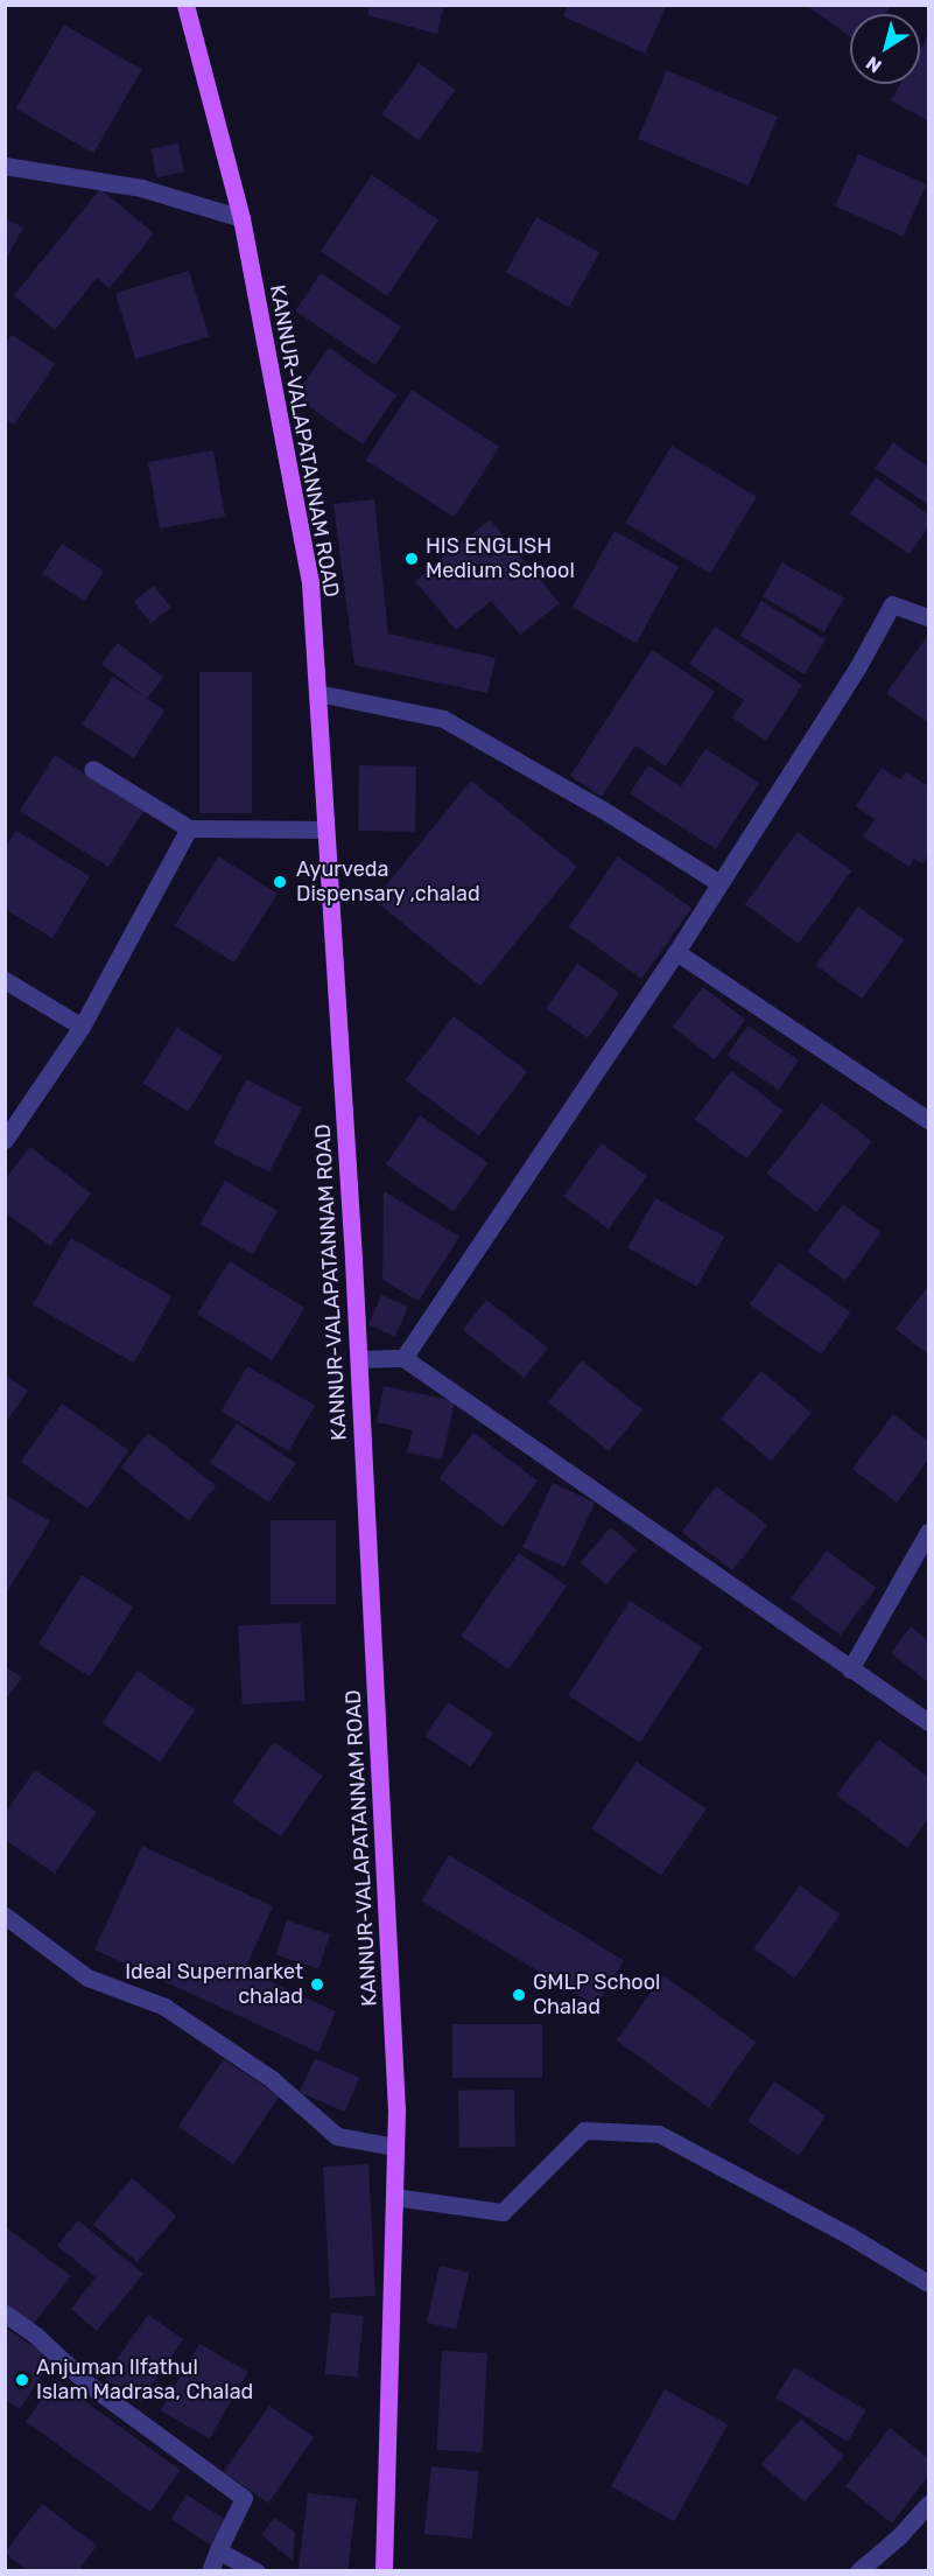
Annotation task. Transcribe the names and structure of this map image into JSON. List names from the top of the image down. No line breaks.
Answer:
{"streets":{"main road":["KANNUR-VALAPATANNAM ROAD"]},"places":["HIS ENGLISH Medium School","Ayurveda Dispensary ,chalad","Ideal Supermarket chalad","GMLP School Chalad","Anjuman Ilfathul Islam Madrasa, Chalad"],"north":"bottom left"}
